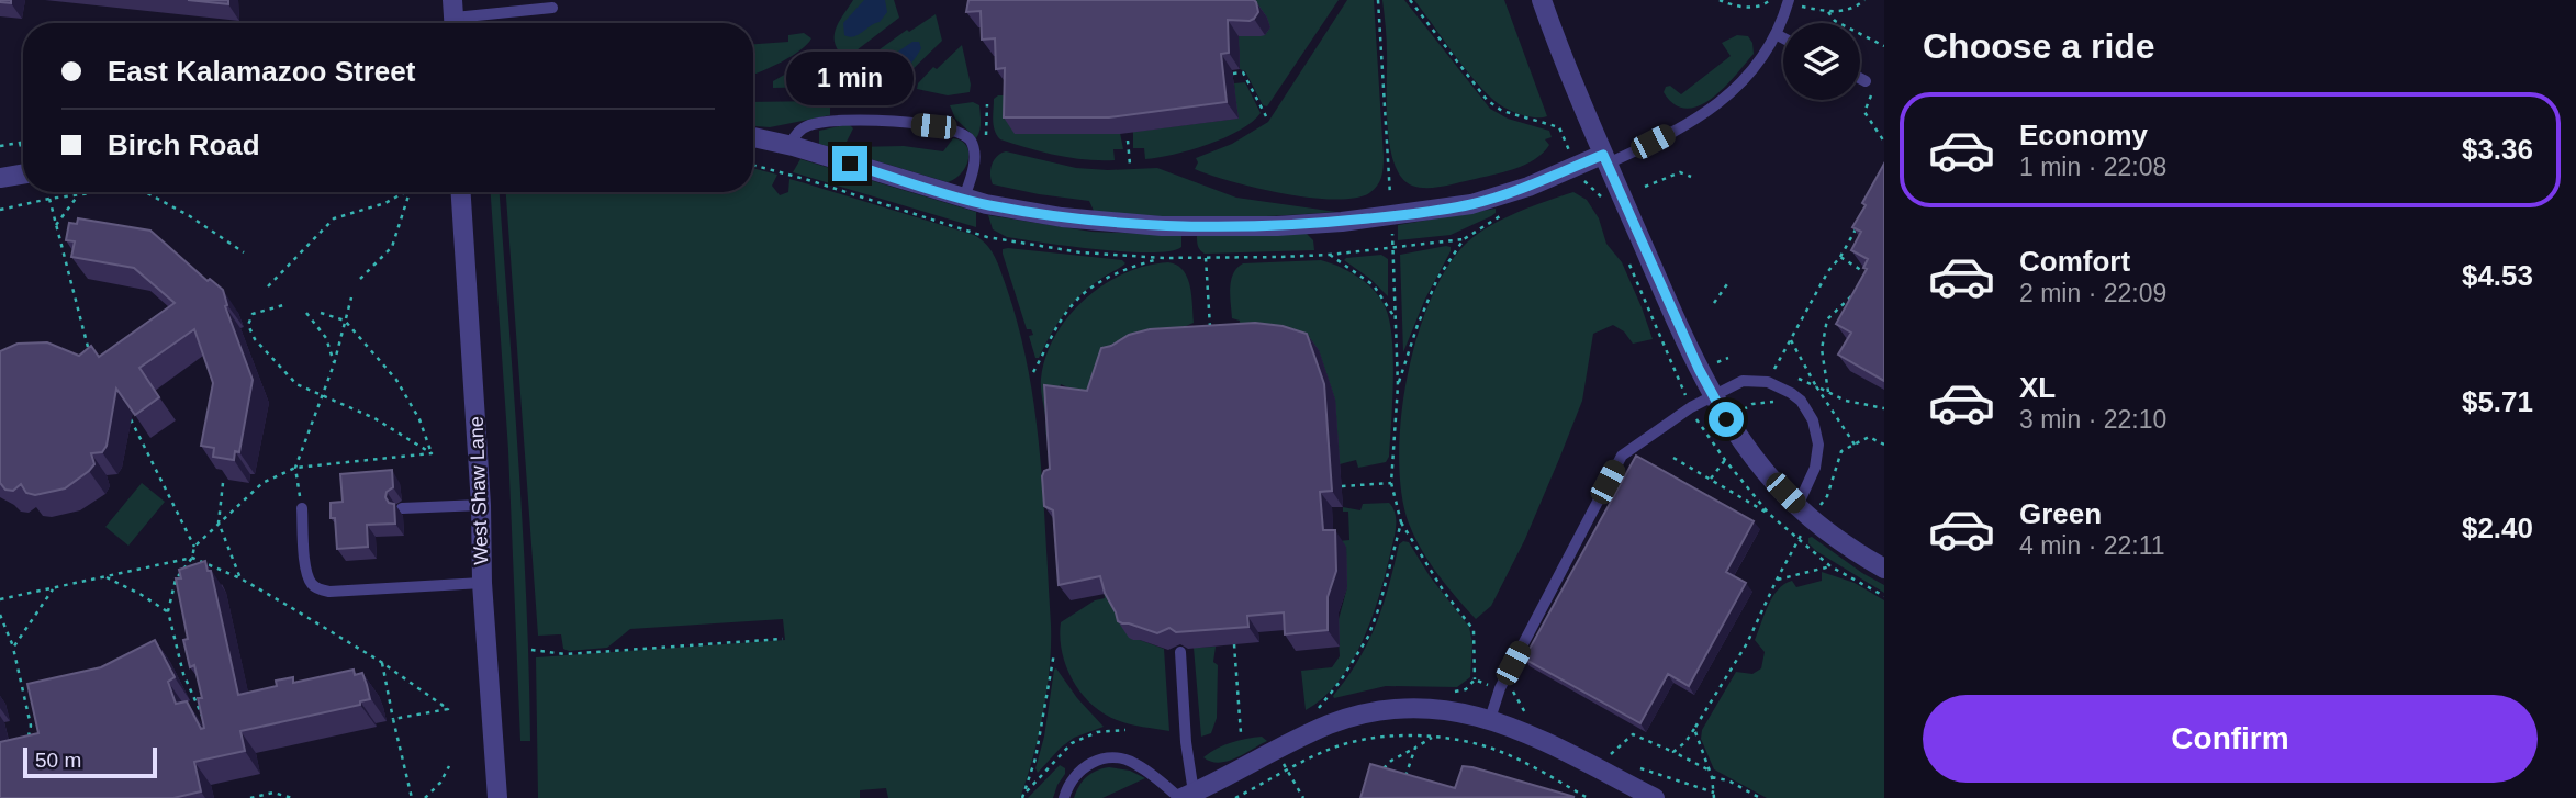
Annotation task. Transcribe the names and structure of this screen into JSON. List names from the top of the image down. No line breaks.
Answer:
{"streets":{"street":["West Shaw Lane"]},"scale_bar":"50 m","page":{"heading":"Choose a ride","banner":["East Kalamazoo Street","Birch Road"],"bubble":"1 min","list":[{"name":"Economy","note":"1 min · 22:08","value":"$3.36"},{"name":"Comfort","note":"2 min · 22:09","value":"$4.53"},{"name":"XL","note":"3 min · 22:10","value":"$5.71"},{"name":"Green","note":"4 min · 22:11","value":"$2.40"}],"buttons":"Confirm","scale":"50 m"}}
